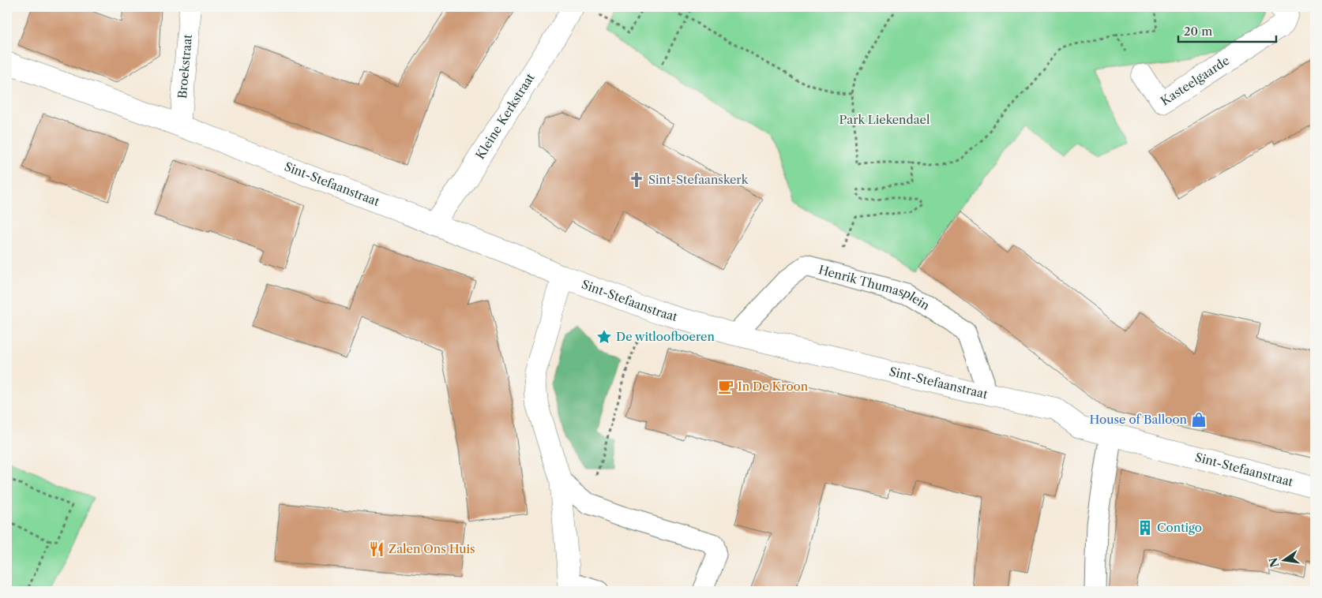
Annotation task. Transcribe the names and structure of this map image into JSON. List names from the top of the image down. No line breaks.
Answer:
{"streets":{"street":["Broekstraat","Kasteelgaarde","Kleine Kerkstraat","Sint-Stefaanstraat"],"lane":["Henrik Thumasplein"]},"crossings":[["Broekstraat","Sint-Stefaanstraat"],["Kleine Kerkstraat","Sint-Stefaanstraat"],["Sint-Stefaanstraat","Henrik Thumasplein"]],"parks":["Park Liekendael"],"places":{"church":["Sint-Stefaanskerk"],"place":["De witloofboeren"],"cafe":["In De Kroon"],"shop":["House of Balloon"],"building":["Contigo"],"restaurant":["Zalen Ons Huis"]},"scale_bar":"20 m","north":"left"}
